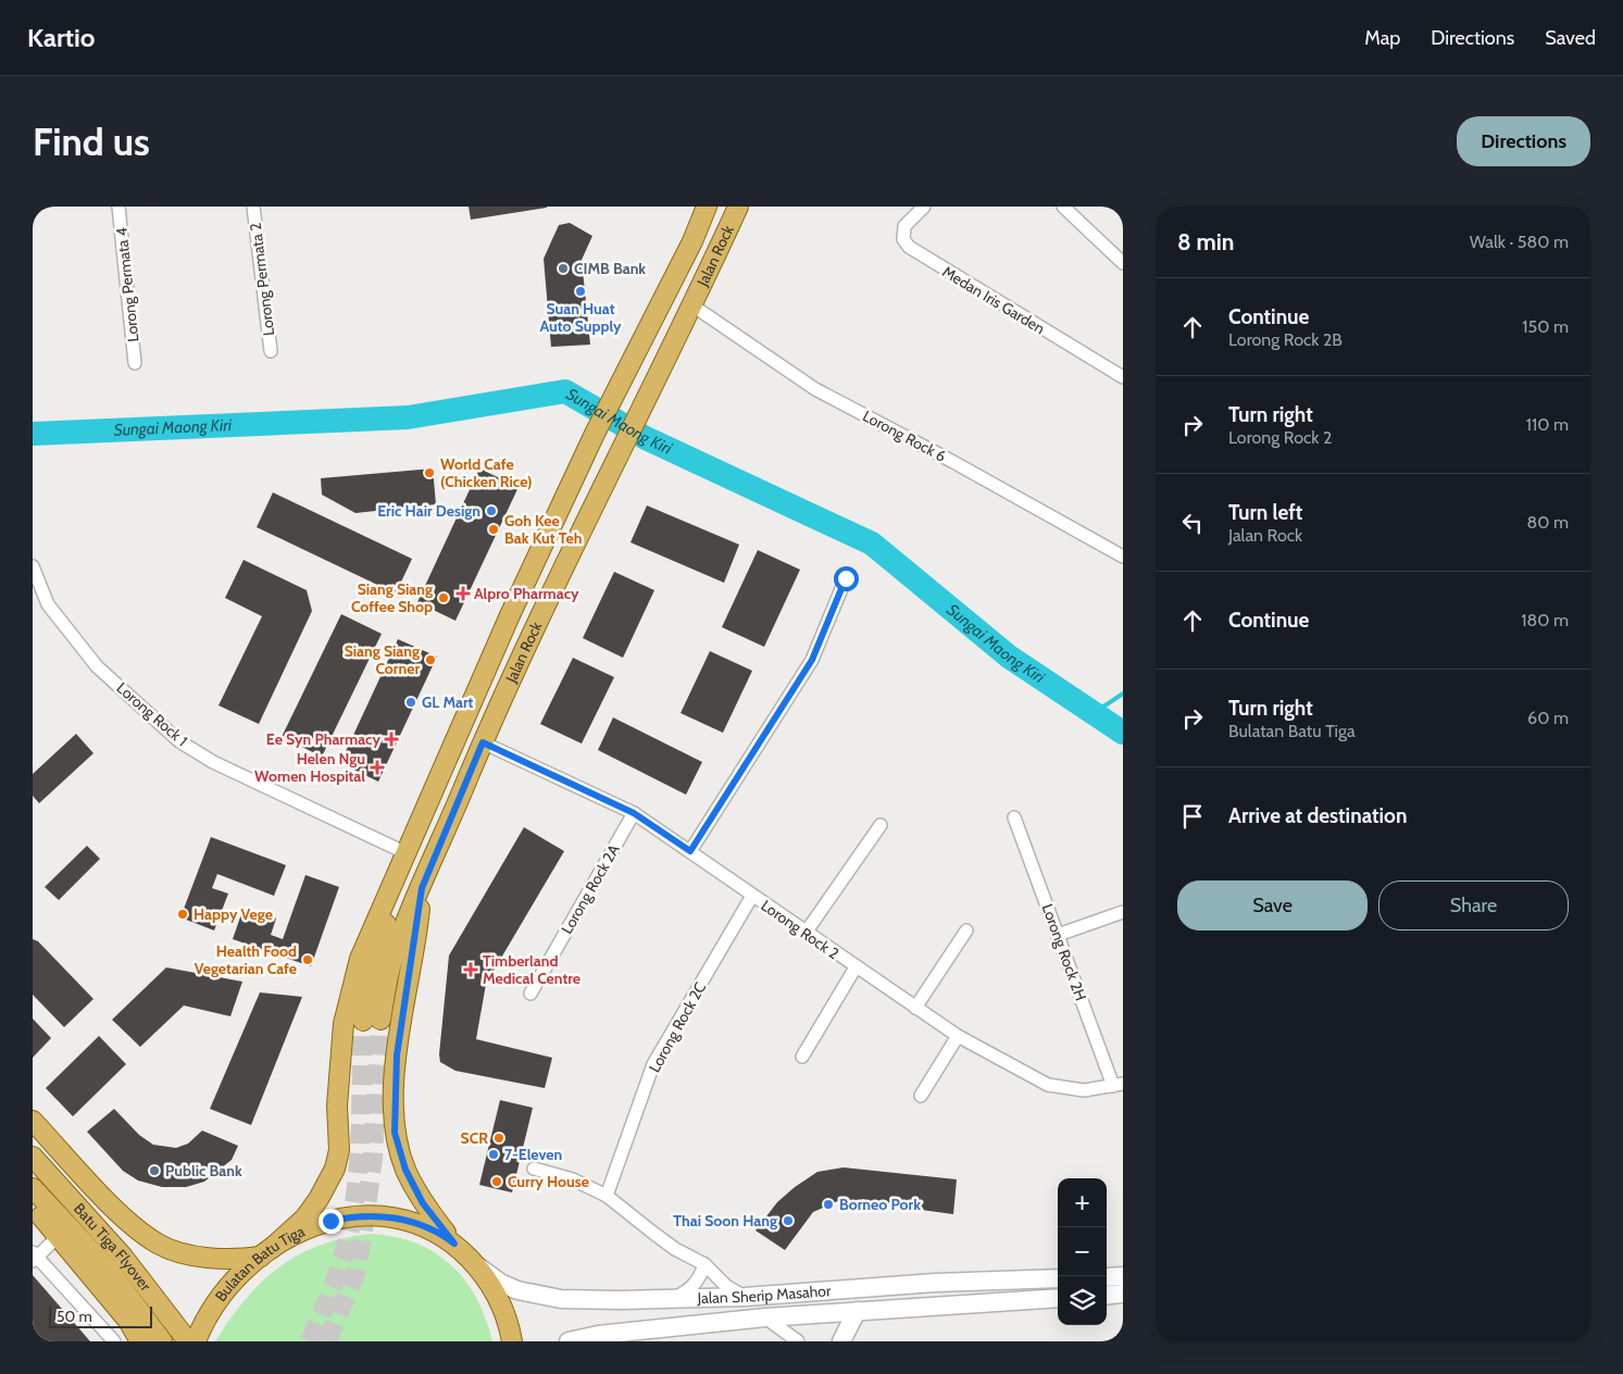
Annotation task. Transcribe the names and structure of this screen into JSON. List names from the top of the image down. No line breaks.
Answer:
{"streets":{"main road":["Jalan Rock","Batu Tiga Flyover","Bulatan Batu Tiga","Jalan Sherip Masahor"],"street":["Lorong Permata 2","Lorong Permata 4","Medan Iris Garden","Lorong Rock 6","Lorong Rock 1","Lorong Rock 2A","Lorong Rock 2","Lorong Rock 2H","Lorong Rock 2C"]},"crossings":[["Jalan Rock","Lorong Rock 6"],["Jalan Rock","Lorong Rock 1"],["Jalan Rock","Lorong Rock 2"],["Jalan Rock","Bulatan Batu Tiga"],["Lorong Rock 2A","Lorong Rock 2"],["Lorong Rock 2","Lorong Rock 2H"],["Lorong Rock 2","Lorong Rock 2C"],["Bulatan Batu Tiga","Jalan Sherip Masahor"]],"water":["Sungai Maong Kiri"],"places":{"other":["CIMB Bank","Suan Huat Auto Supply","World Cafe (Chicken Rice)","Eric Hair Design","Goh Kee Bak Kut Teh","Siang Siang Coffee Shop","Siang Siang Corner","GL Mart","Happy Vege","Health Food Vegetarian Cafe","SCR","7-Eleven","Public Bank","Curry House","Borneo Pork","Thai Soon Hang"],"health":["Alpro Pharmacy","Ee Syn Pharmacy","Helen Ngu Women Hospital","Timberland Medical Centre"]},"scale_bar":"50 m","page":{"header":"Kartio","nav":["Map","Directions","Saved"],"buttons":["Directions",["Save","Share"]],"title":"Find us","heading":["8 min","Walk · 580 m"],"list":[["Continue","Lorong Rock 2B","150 m"],["Turn right","Lorong Rock 2","110 m"],["Turn left","Jalan Rock","80 m"],["Continue","180 m"],["Turn right","Bulatan Batu Tiga","60 m"],"Arrive at destination"],"map_buttons":["+","−"],"scale":"50 m"}}
